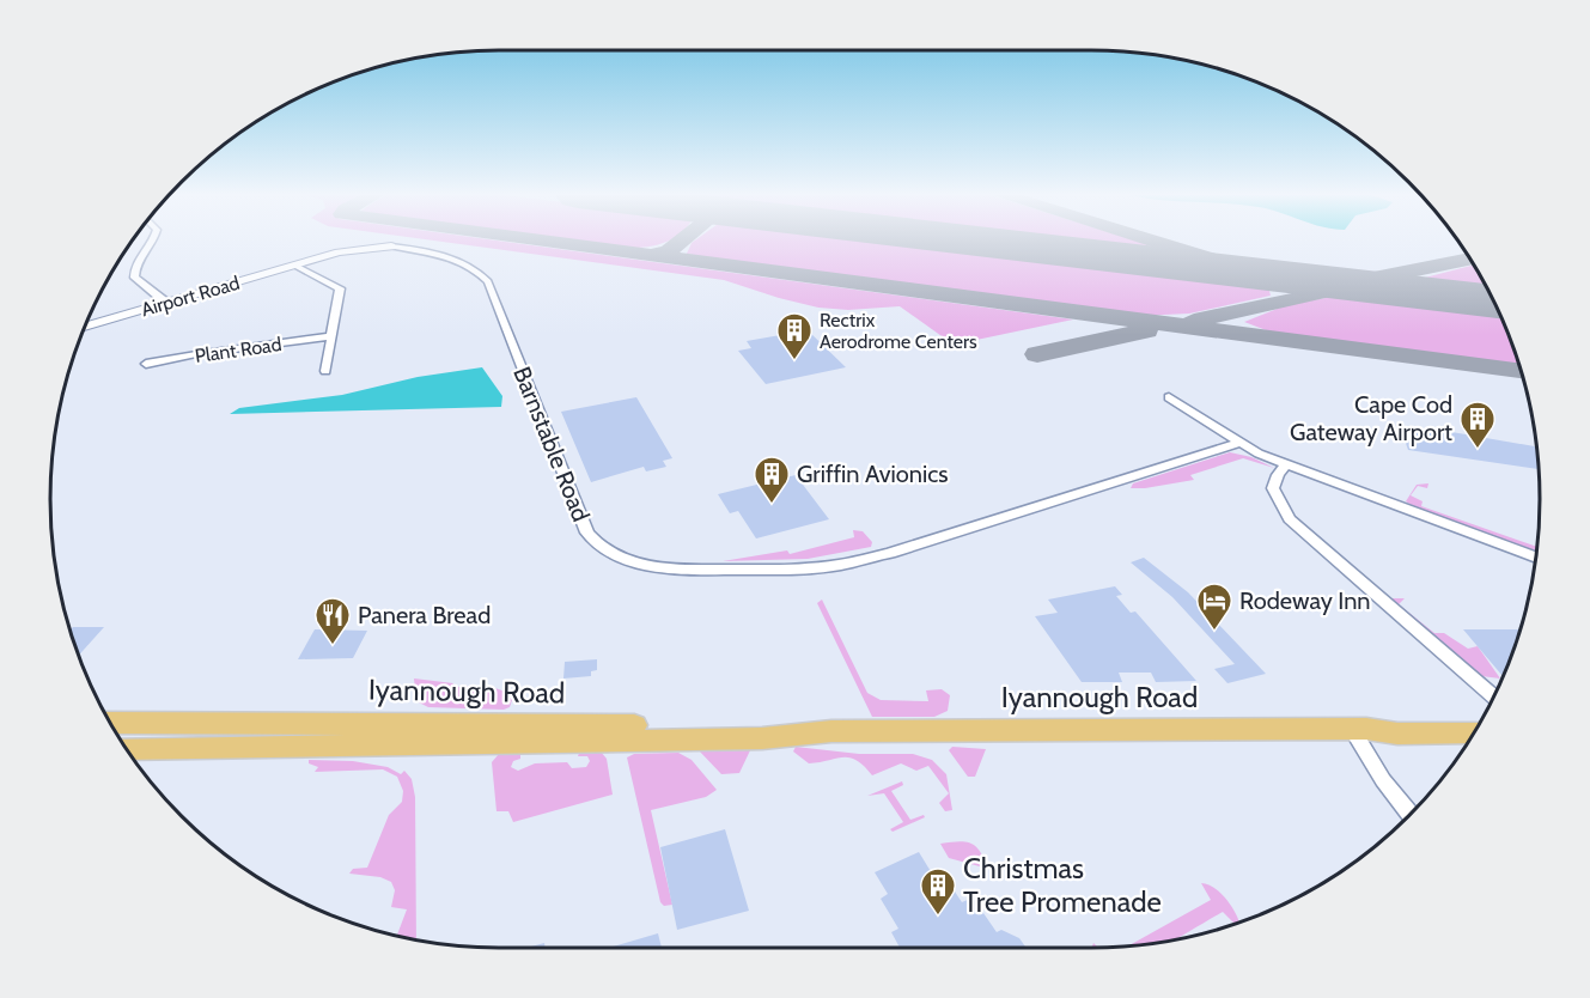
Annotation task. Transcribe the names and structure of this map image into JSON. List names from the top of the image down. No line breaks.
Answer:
{"streets":{"main road":["Iyannough Road"],"street":["Airport Road","Plant Road","Barnstable Road"]},"crossings":[["Airport Road","Barnstable Road"]],"places":{"building":["Rectrix Aerodrome Centers","Cape Cod Gateway Airport","Griffin Avionics","Christmas Tree Promenade"],"hotel":["Rodeway Inn"],"restaurant":["Panera Bread"]}}
